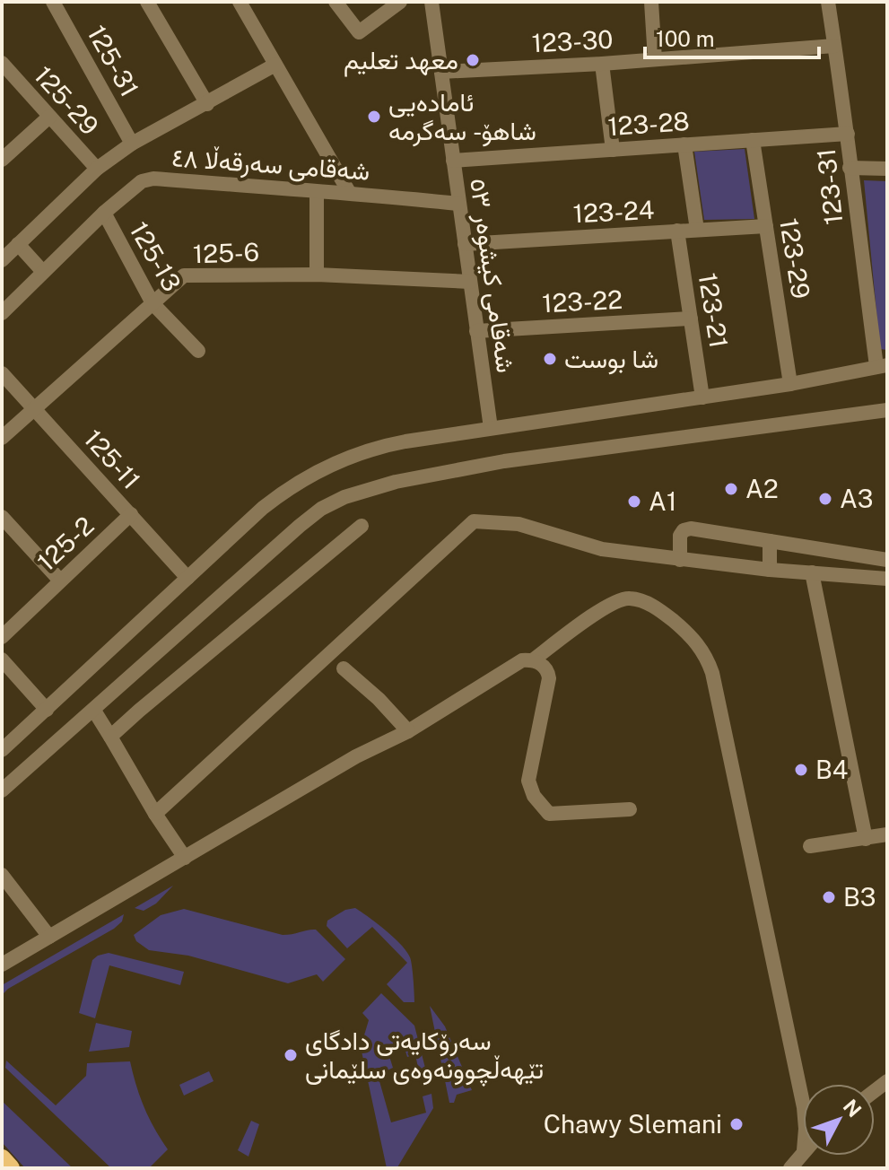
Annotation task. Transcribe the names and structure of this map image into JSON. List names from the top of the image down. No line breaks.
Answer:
{"streets":{"street":["123-30","125-31","125-29","123-28","شەقامی سەرقەڵا ٤٨","123-31","123-24","125-6","125-13","123-29","شەقامی کیشوەر ٥٣","123-22","123-21","125-11","125-2"]},"crossings":[["123-30","123-31"],["123-30","شەقامی کیشوەر ٥٣"],["123-28","123-31"],["123-28","123-29"],["123-28","شەقامی کیشوەر ٥٣"],["شەقامی سەرقەڵا ٤٨","125-13"],["شەقامی سەرقەڵا ٤٨","شەقامی کیشوەر ٥٣"],["123-24","123-29"],["123-24","شەقامی کیشوەر ٥٣"],["123-24","123-21"],["125-6","125-13"],["125-6","شەقامی کیشوەر ٥٣"],["125-6","125-11"],["شەقامی کیشوەر ٥٣","123-22"],["123-22","123-21"],["125-11","125-2"]],"places":["معهد تعليم","ئامادەیی شاهۆ - سەگرمە","شا بوست","A2","A3","A1","B4","B3","سەرۆکایەتی دادگای تێهەڵچوونەوەی سلێمانی","Chawy Slemani"],"scale_bar":"100 m","north":"top right"}
